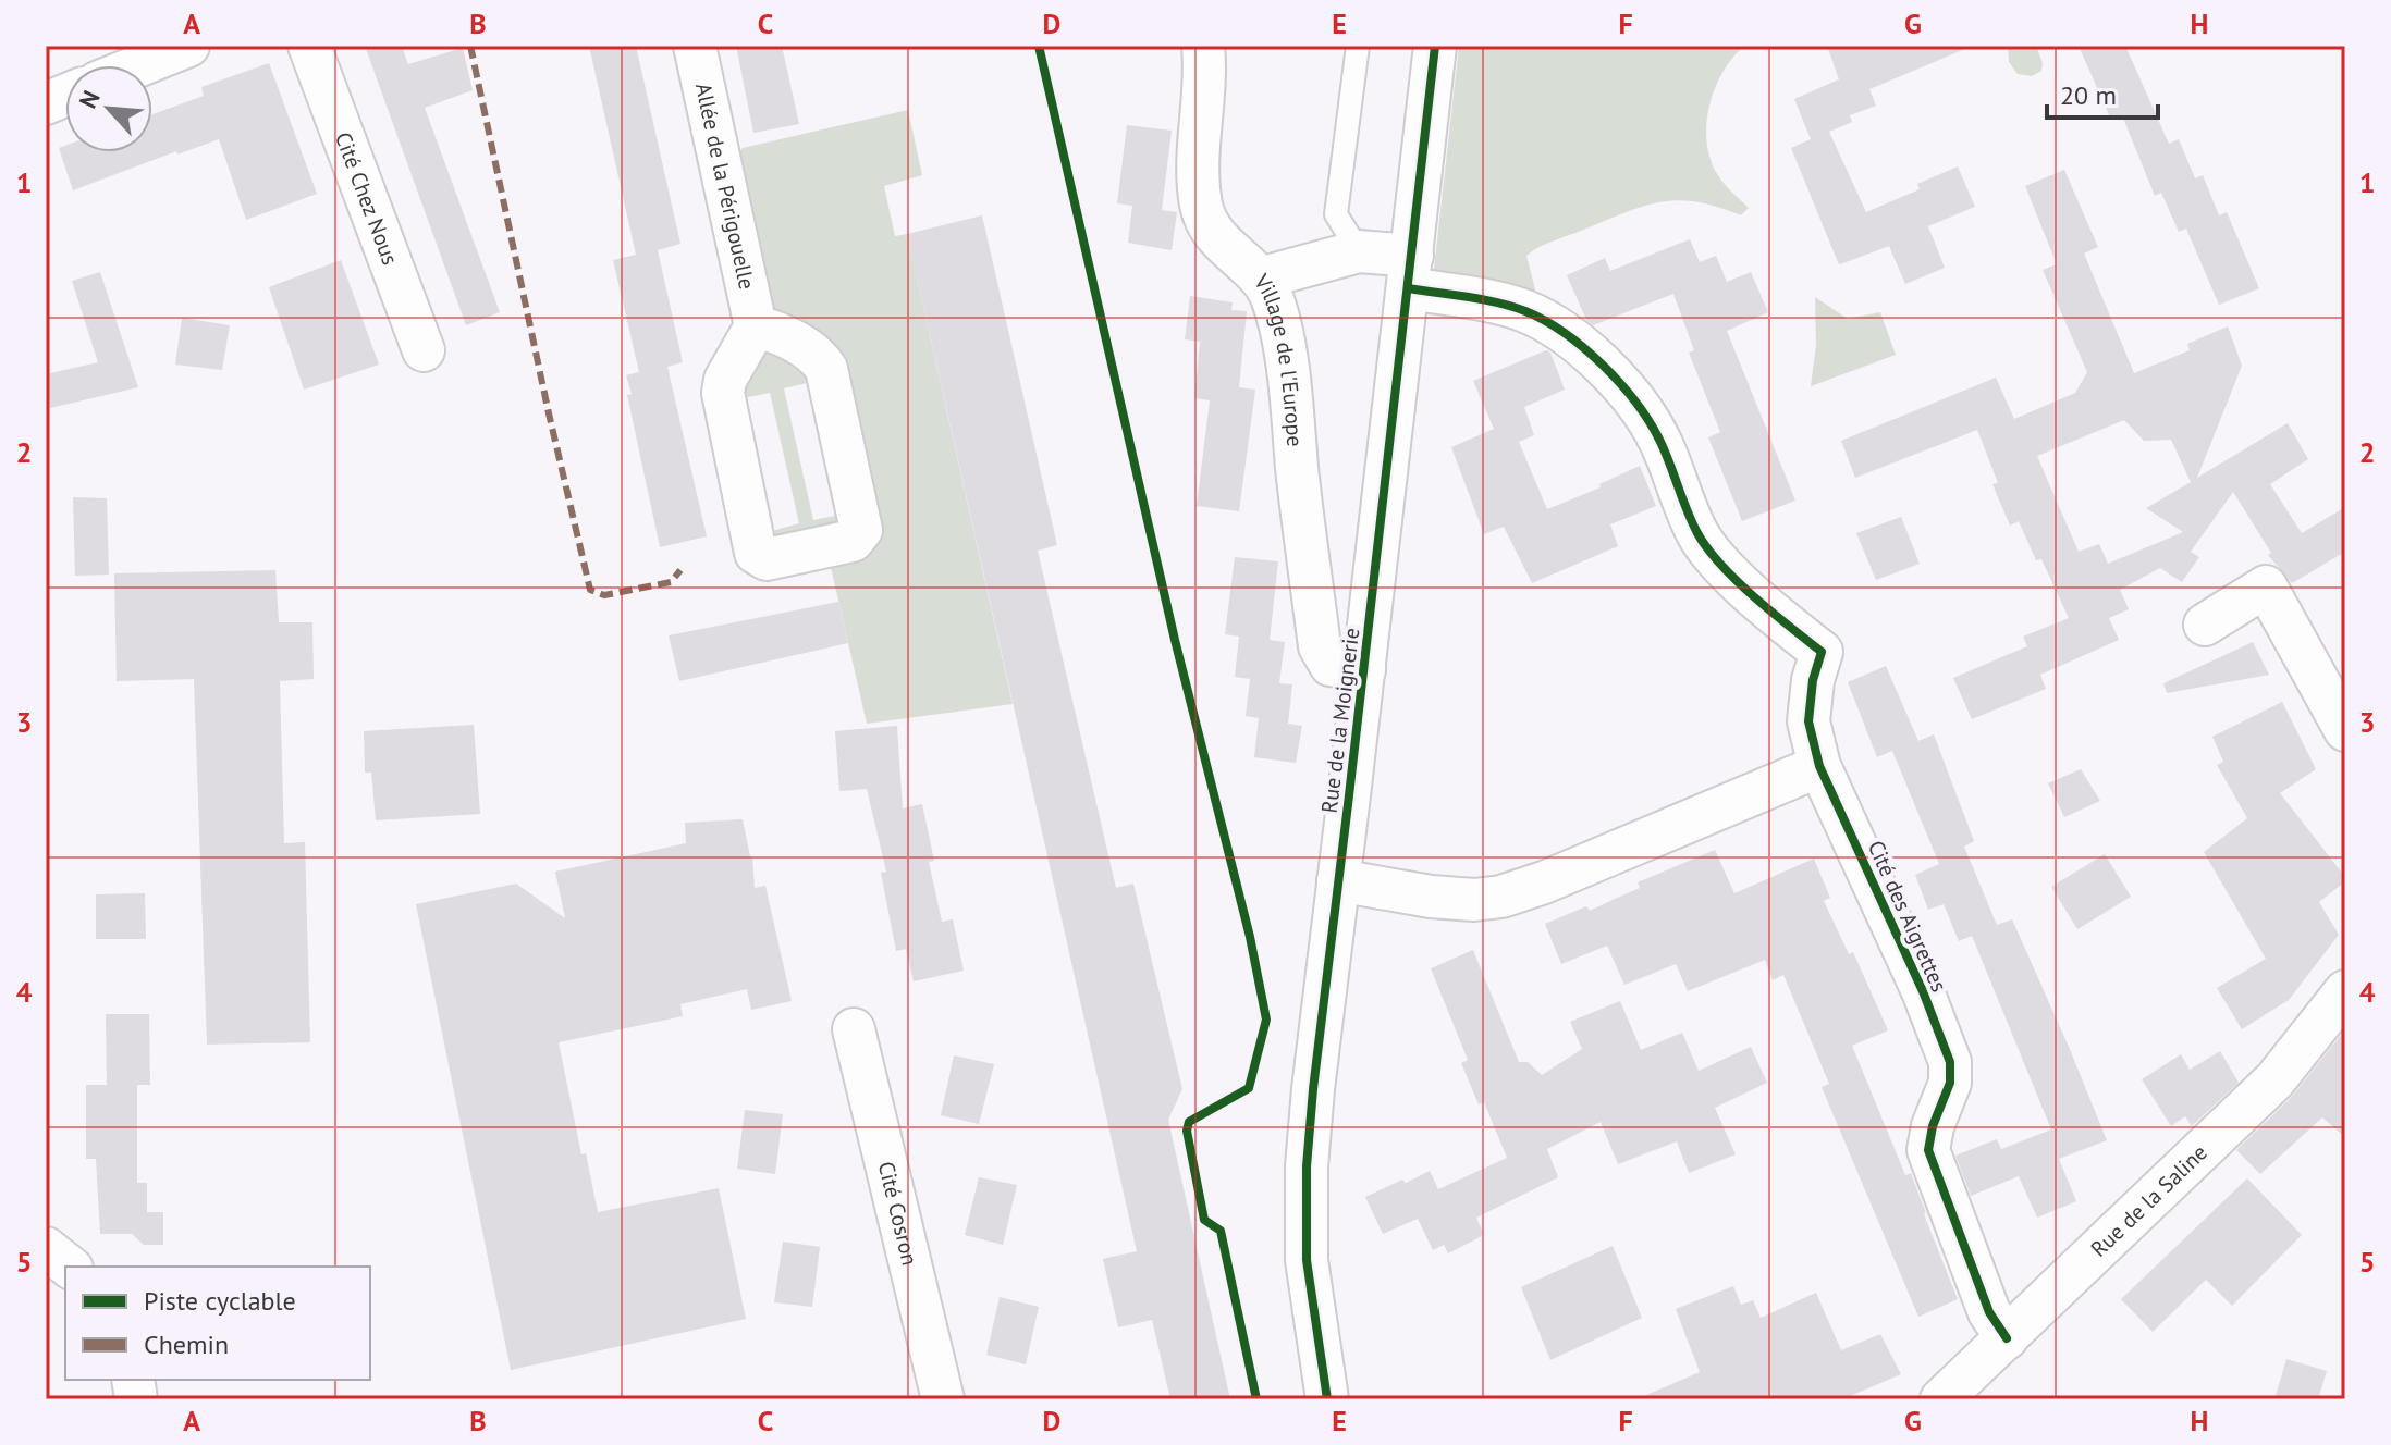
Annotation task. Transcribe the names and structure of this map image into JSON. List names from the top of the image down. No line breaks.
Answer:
{"streets":{"street":["Allée de la Périgouelle","Cité Chez Nous","Village de l'Europe","Rue de la Moignerie","Cité des Aigrettes","Rue de la Saline","Cité Cosron"]},"crossings":[["Village de l'Europe","Rue de la Moignerie"],["Rue de la Moignerie","Cité des Aigrettes"],["Cité des Aigrettes","Rue de la Saline"]],"legend":["Piste cyclable","Chemin"],"scale_bar":"20 m","north":"top left","grid":{"columns":["A","B","C","D","E","F","G","H"],"rows":["1","2","3","4","5"]}}
